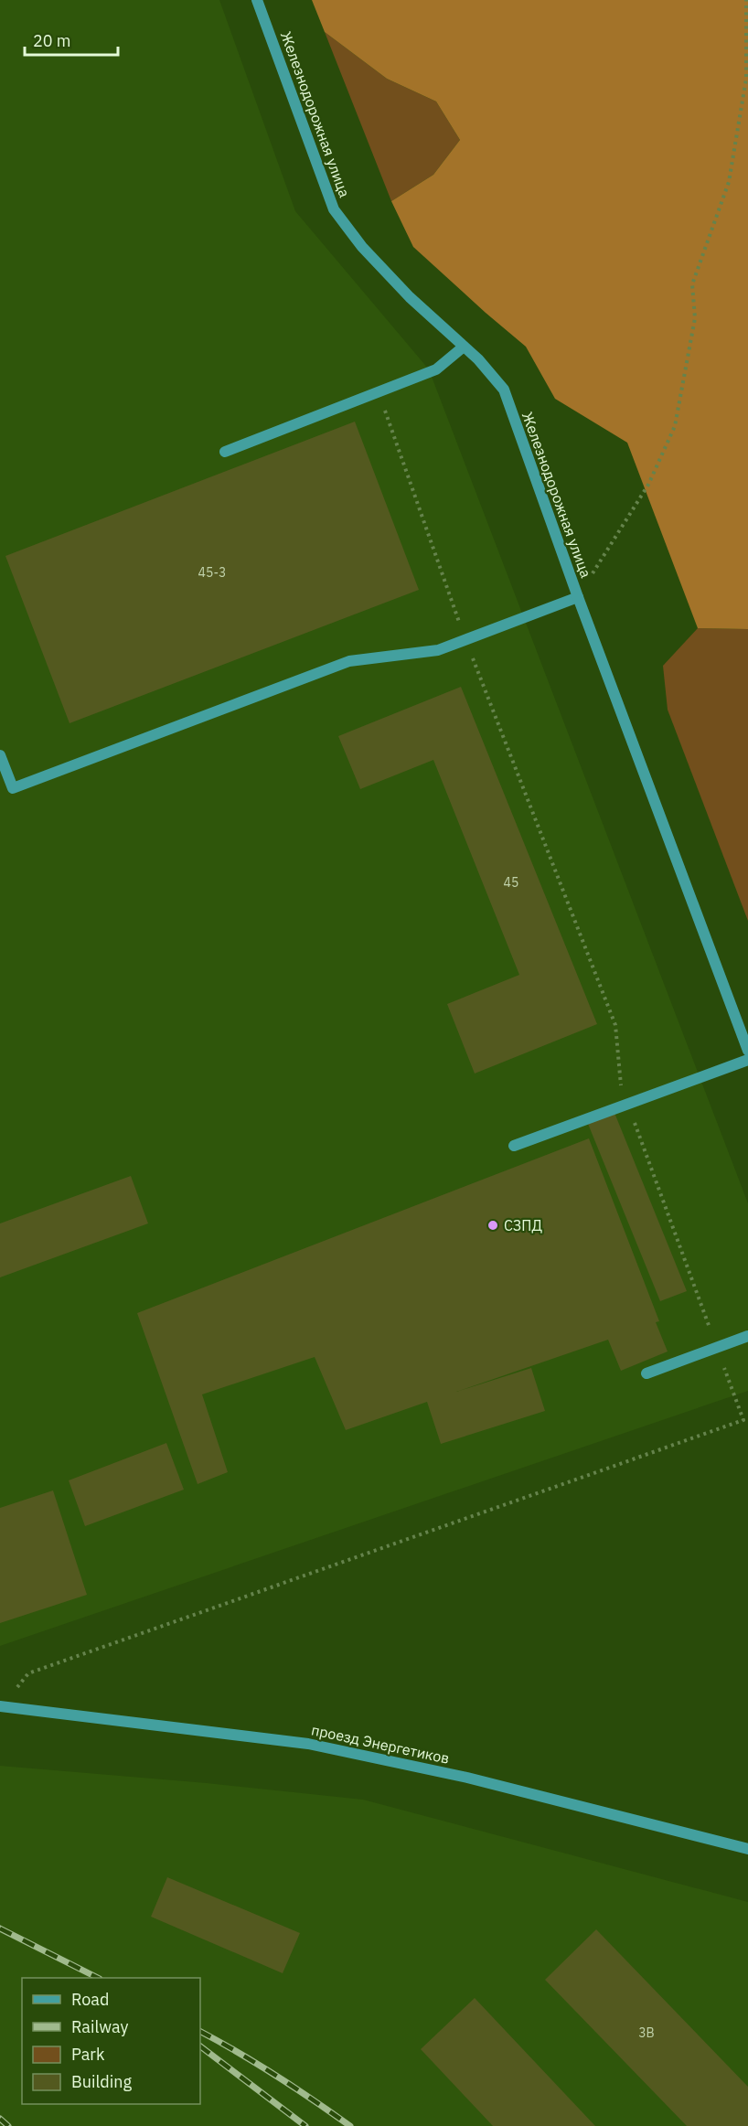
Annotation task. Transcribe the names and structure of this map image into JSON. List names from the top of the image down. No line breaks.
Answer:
{"streets":{"street":["Железнодорожная улица","проезд Энергетиков"]},"places":["СЗПД"],"house_numbers":["45-3","45","3В"],"legend":["Road","Railway","Park","Building"],"scale_bar":"20 m"}
